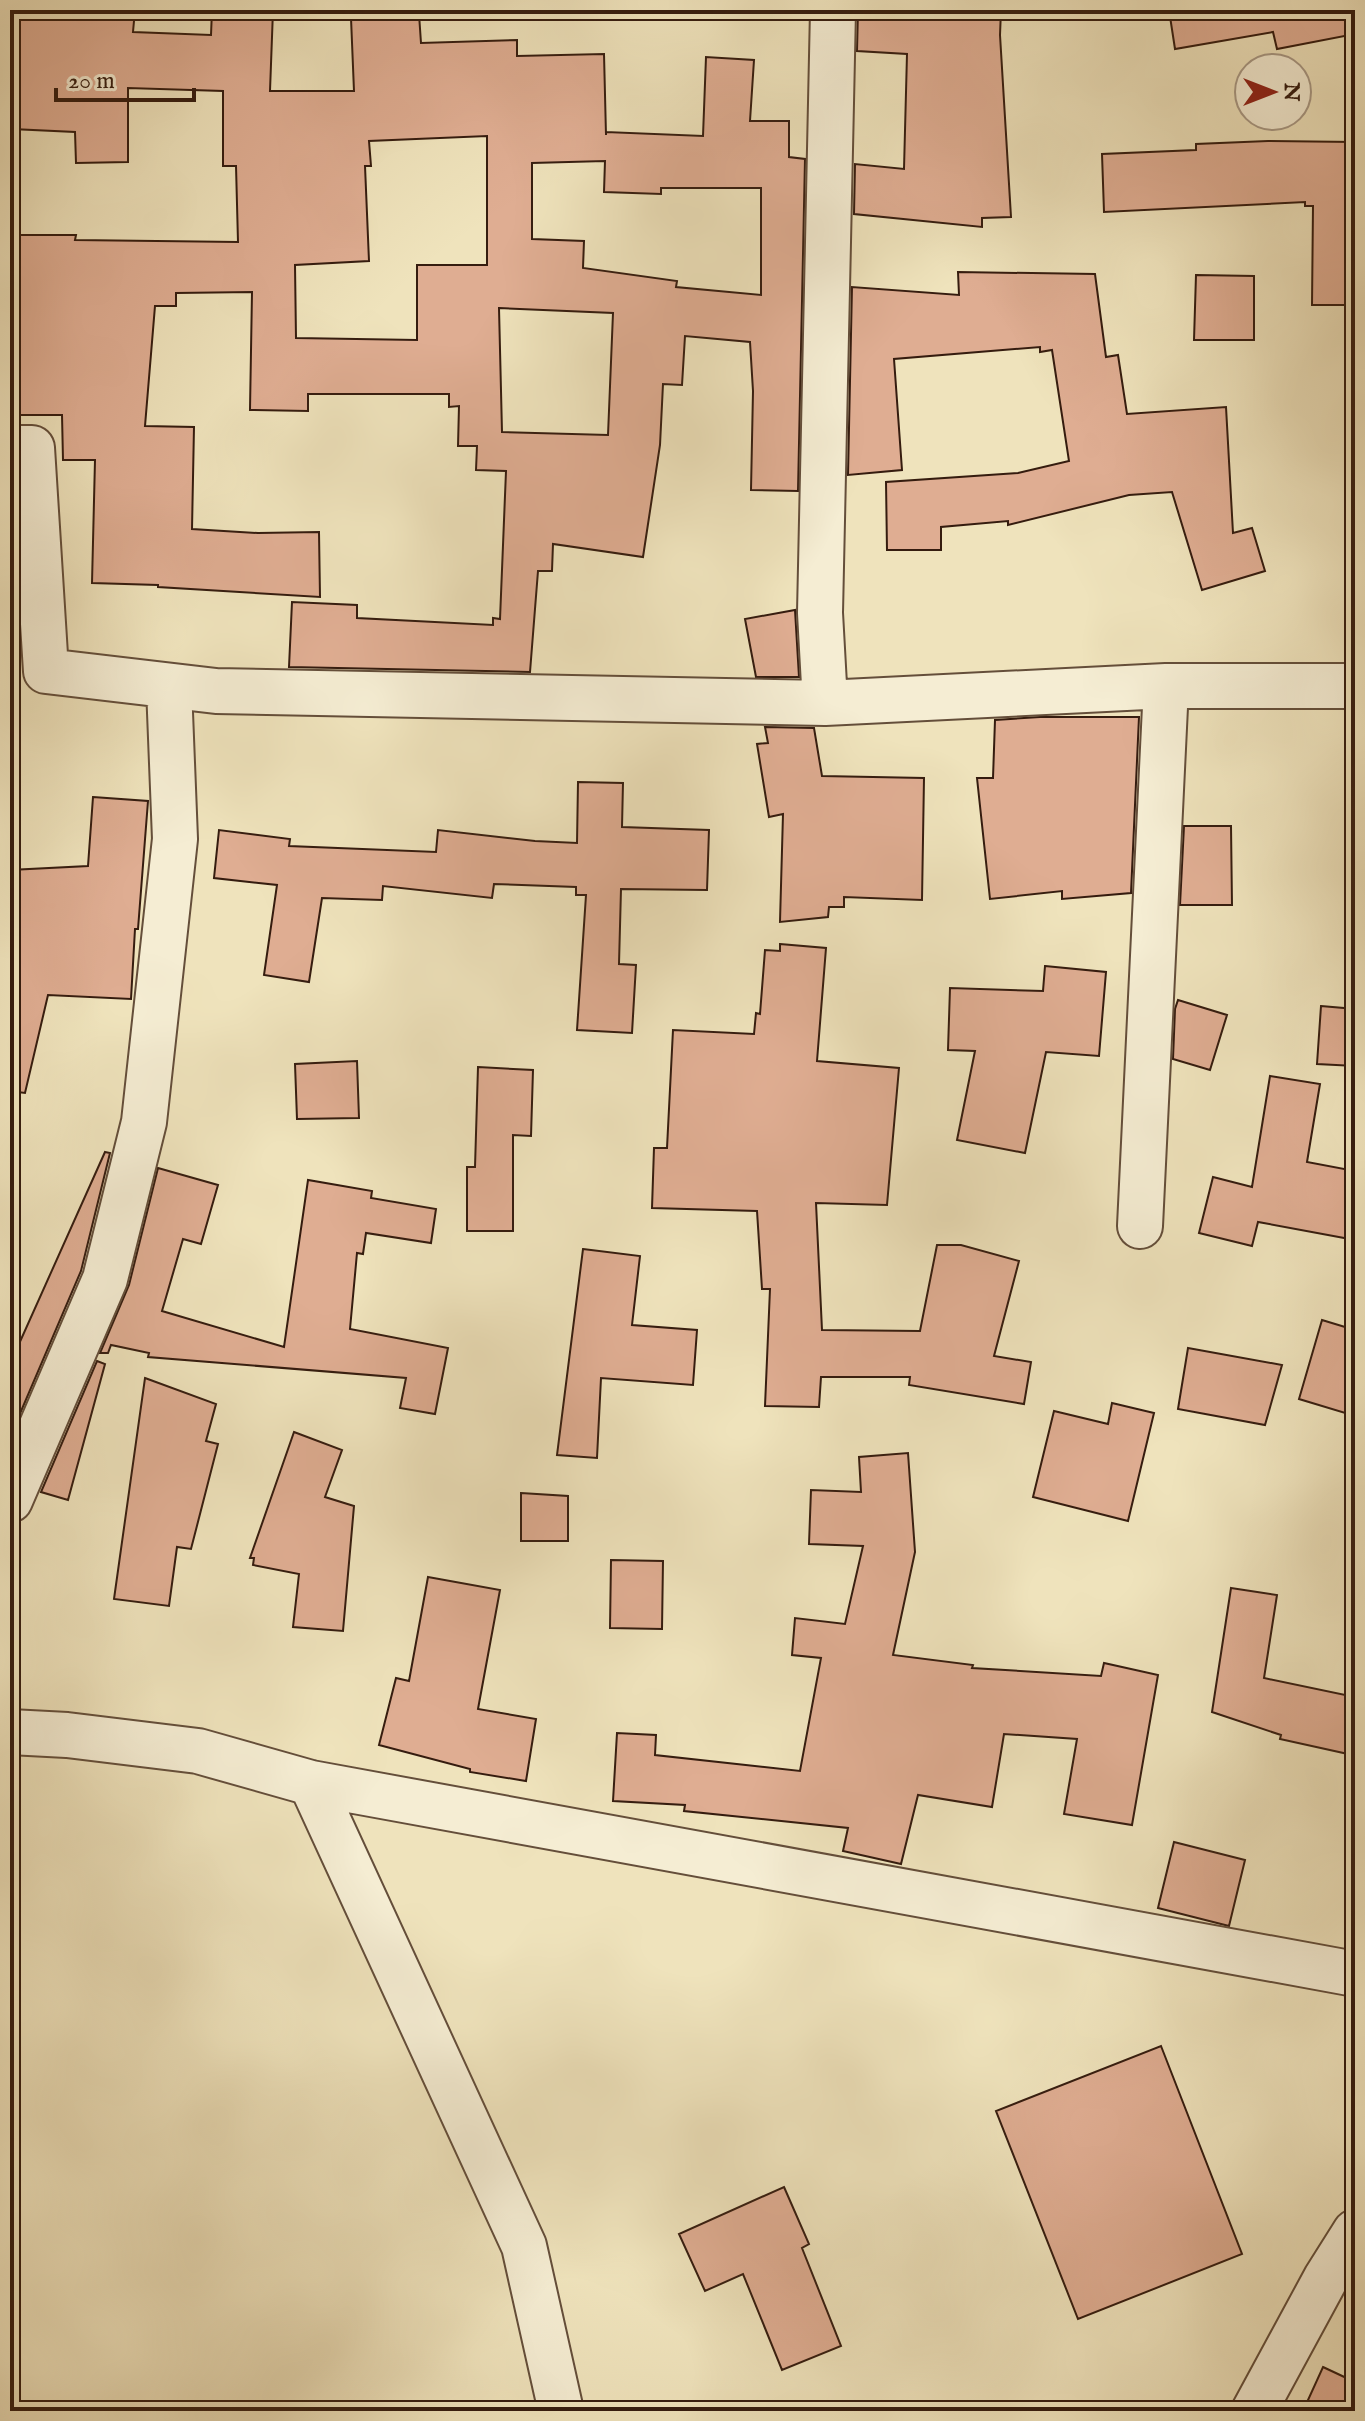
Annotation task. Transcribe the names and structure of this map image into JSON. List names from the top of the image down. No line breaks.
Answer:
{"scale_bar":"20 m","north":"right"}
